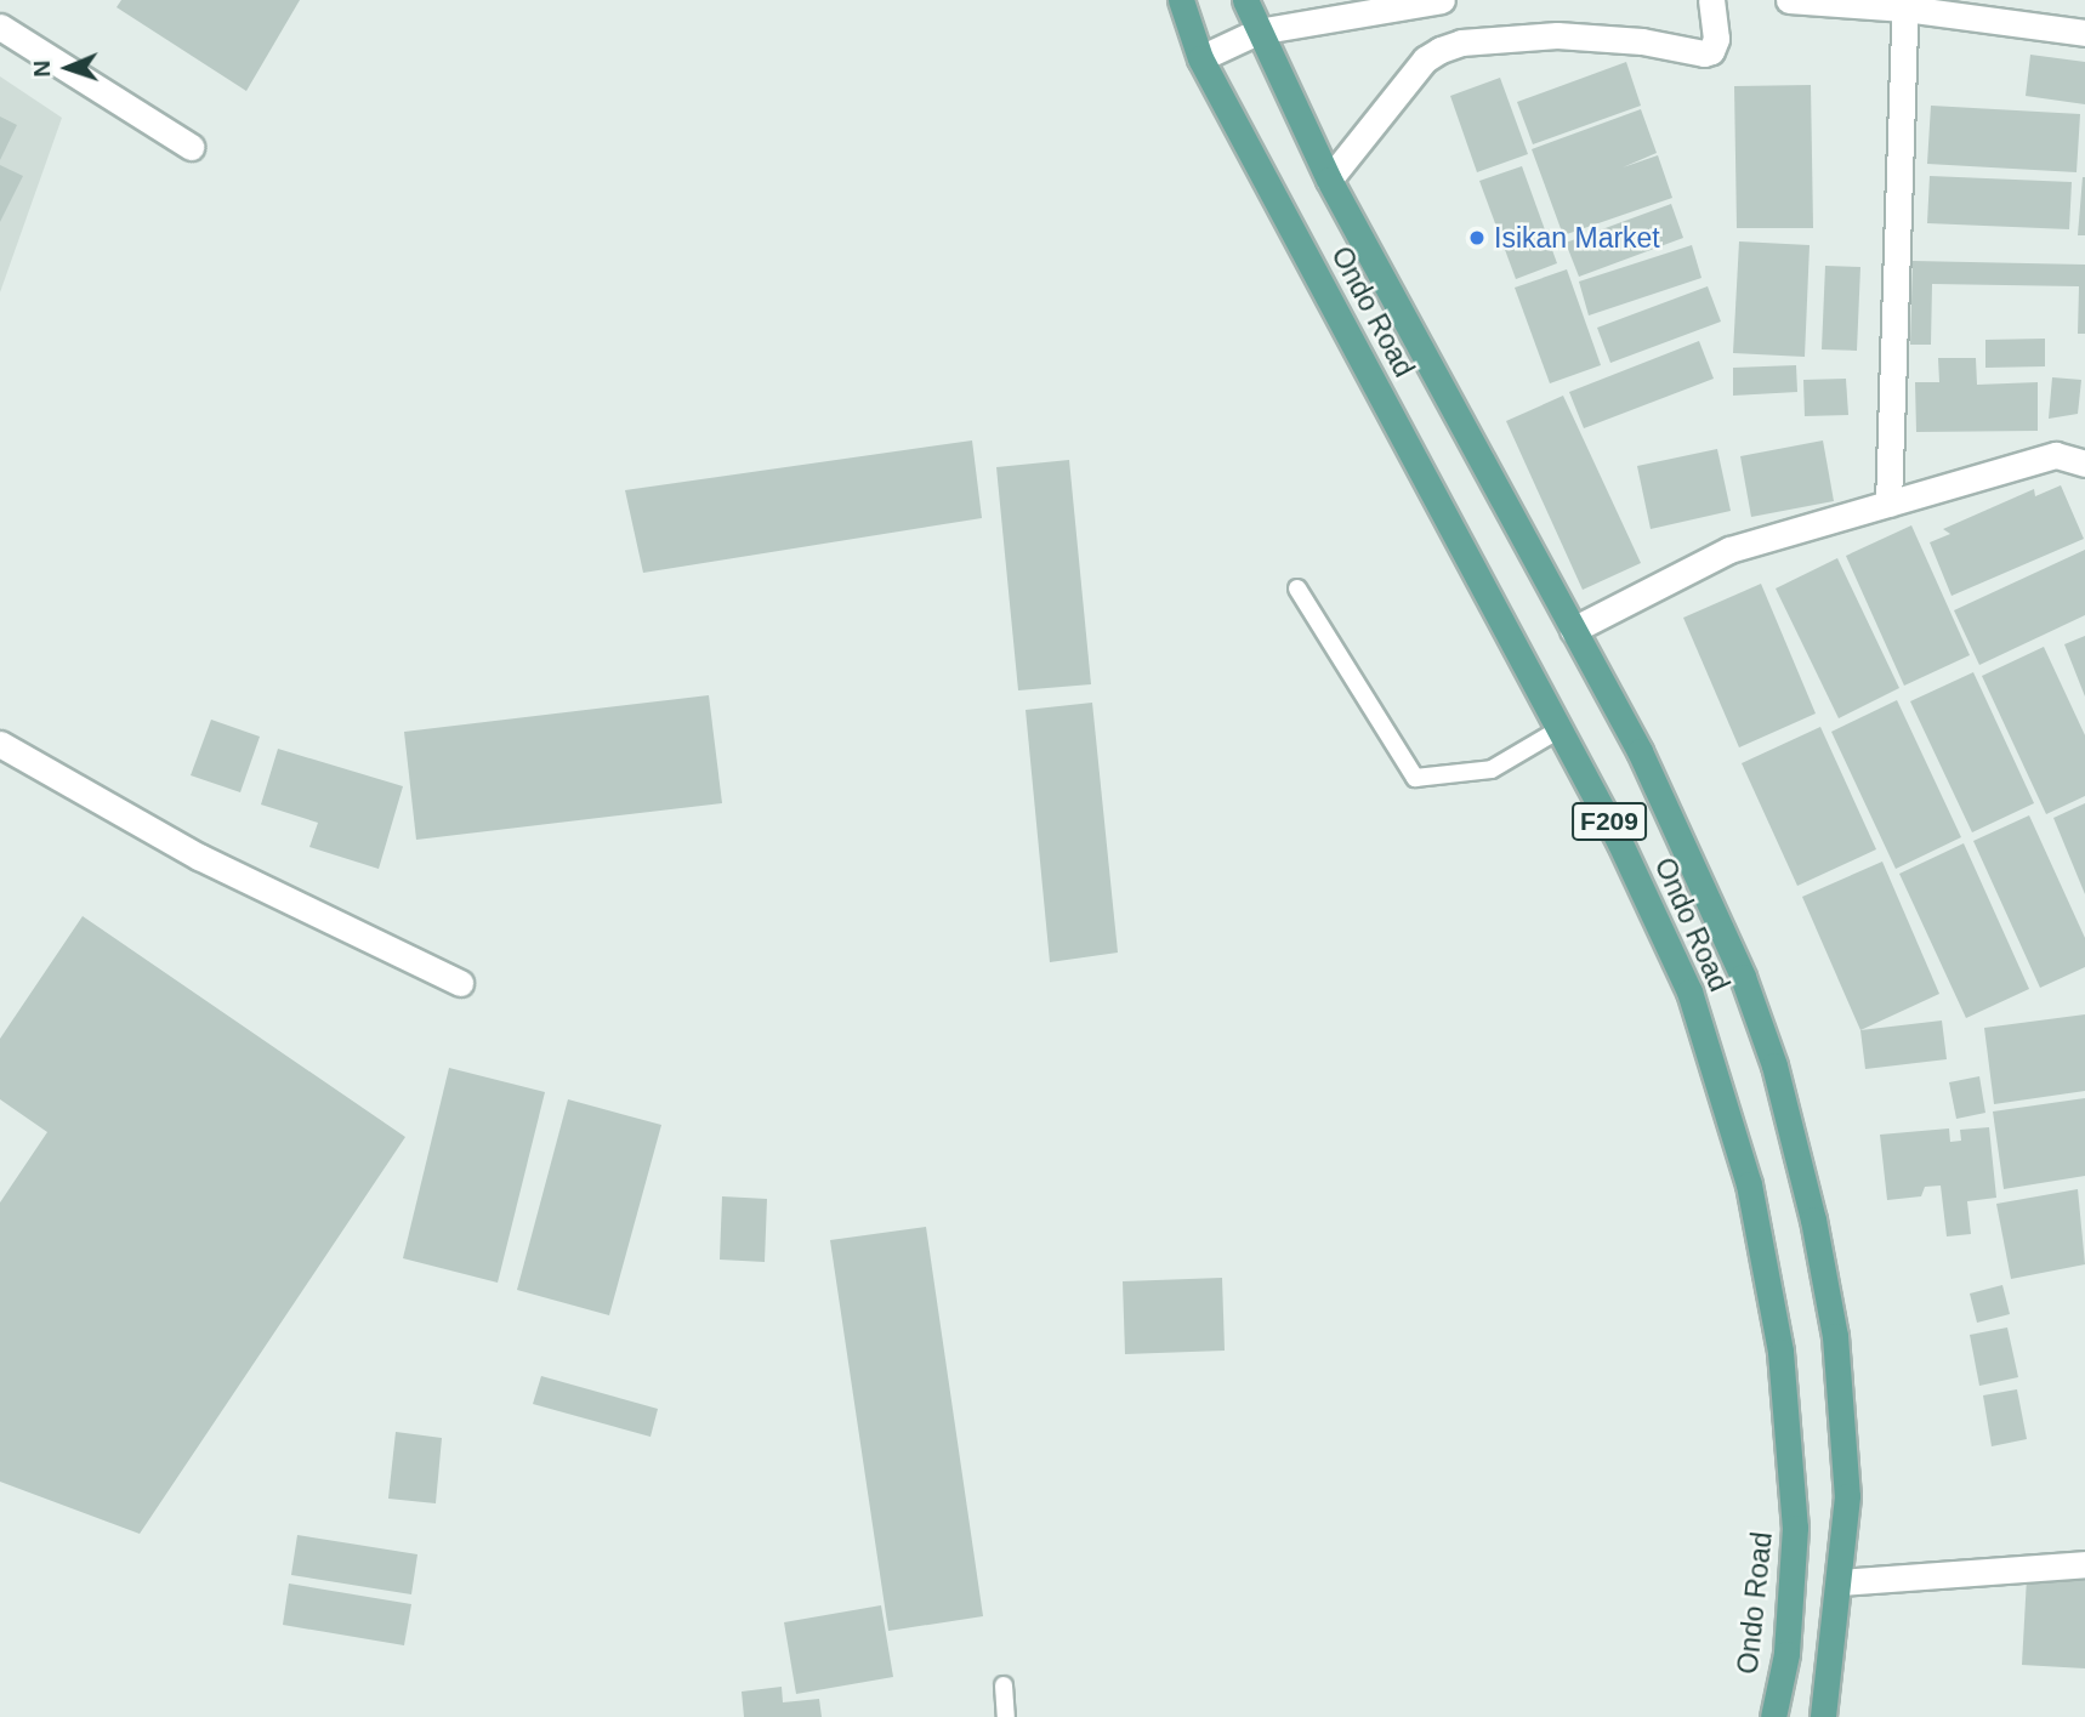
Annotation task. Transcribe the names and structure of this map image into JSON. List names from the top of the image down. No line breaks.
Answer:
{"streets":{"main road":["Ondo Road","F209"]},"places":["Isikan Market"],"north":"left"}
